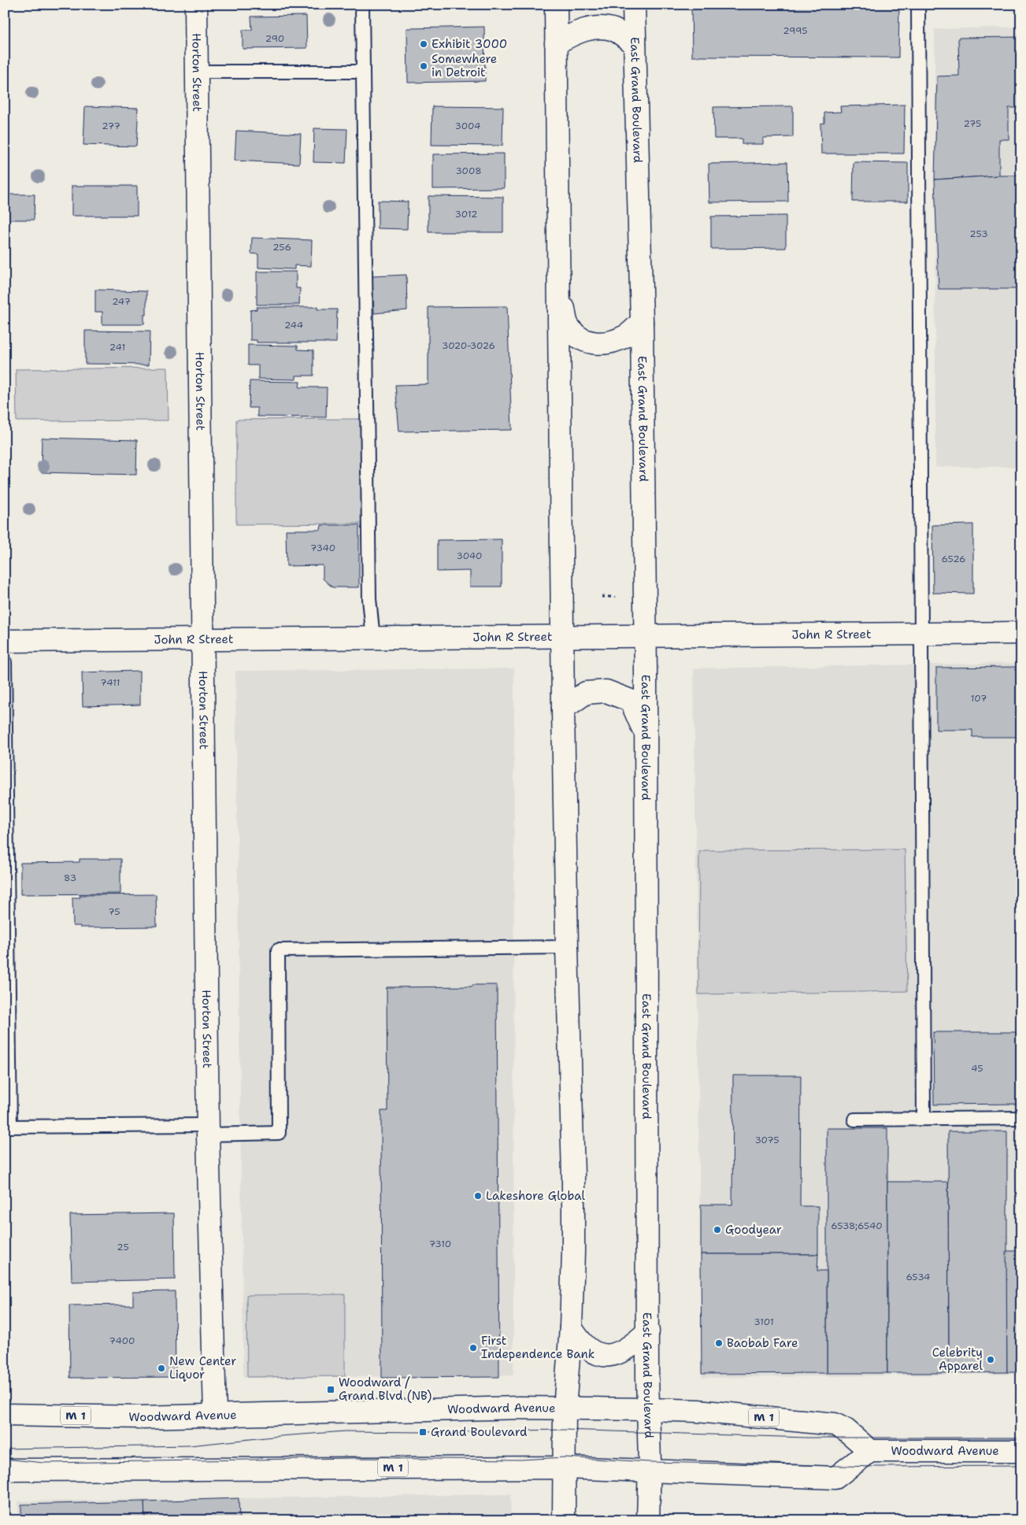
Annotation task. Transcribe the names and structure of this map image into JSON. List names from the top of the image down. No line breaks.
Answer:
{"streets":{"main road":["Horton Street","East Grand Boulevard","John R Street","Woodward Avenue","M 1"]},"crossings":[["Horton Street","John R Street"],["Horton Street","Woodward Avenue"],["East Grand Boulevard","John R Street"],["East Grand Boulevard","Woodward Avenue"],["East Grand Boulevard","M 1"],["Woodward Avenue","M 1"]],"places":{"other":["Exhibit 3000","Somewhere in Detroit","Lakeshore Global","Goodyear","Baobab Fare","First Independence Bank","Celebrity Apparel","New Center Liquor"],"transit":["Woodward / Grand Blvd (NB)","Grand Boulevard"]},"house_numbers":["2995","290","275","277","3004","3008","3012","253","256","247","244","3020-3026","241","7340","3040","6526","7411","107","83","75","45","3075","6538;6540","7310","25","6534","3101","7400"]}
